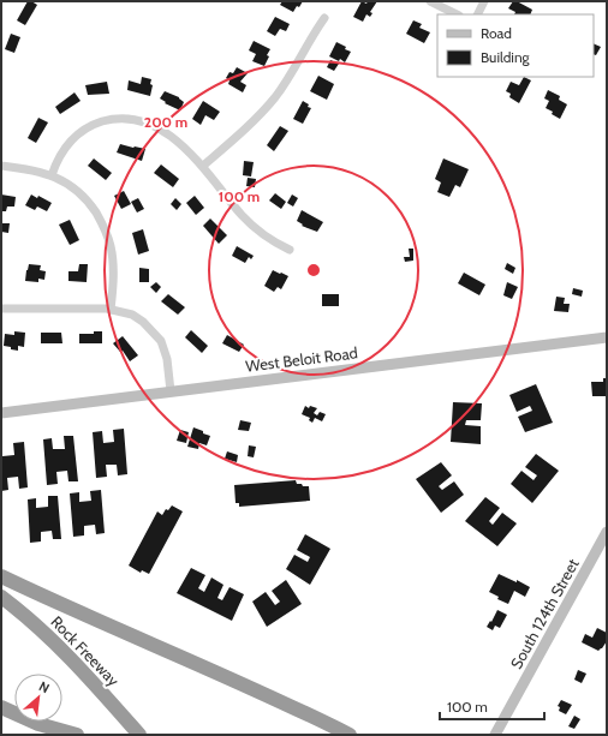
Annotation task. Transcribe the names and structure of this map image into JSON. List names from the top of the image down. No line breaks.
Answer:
{"streets":{"highway":["Rock Freeway"],"main road":["West Beloit Road","South 124th Street"]},"legend":["Road","Building"],"scale_bar":"100 m","north":"top right","rings":["200 m","100 m"]}
